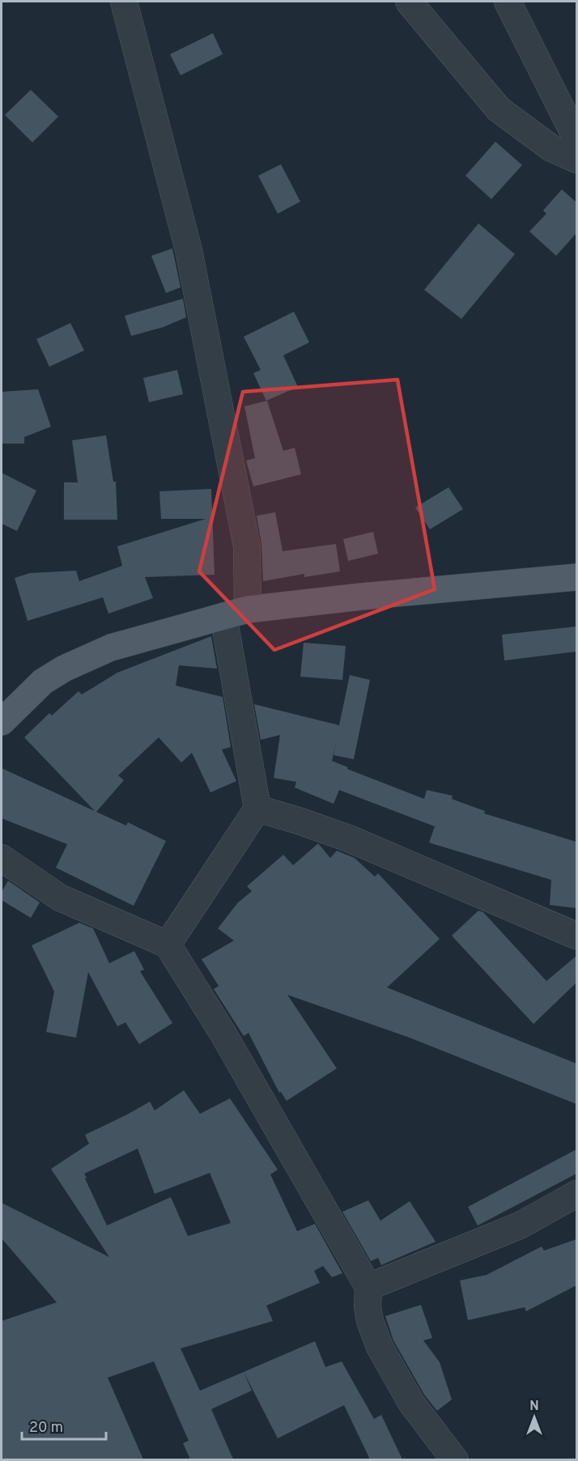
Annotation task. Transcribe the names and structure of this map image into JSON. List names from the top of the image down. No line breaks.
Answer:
{"scale_bar":"20 m","north":"top"}
